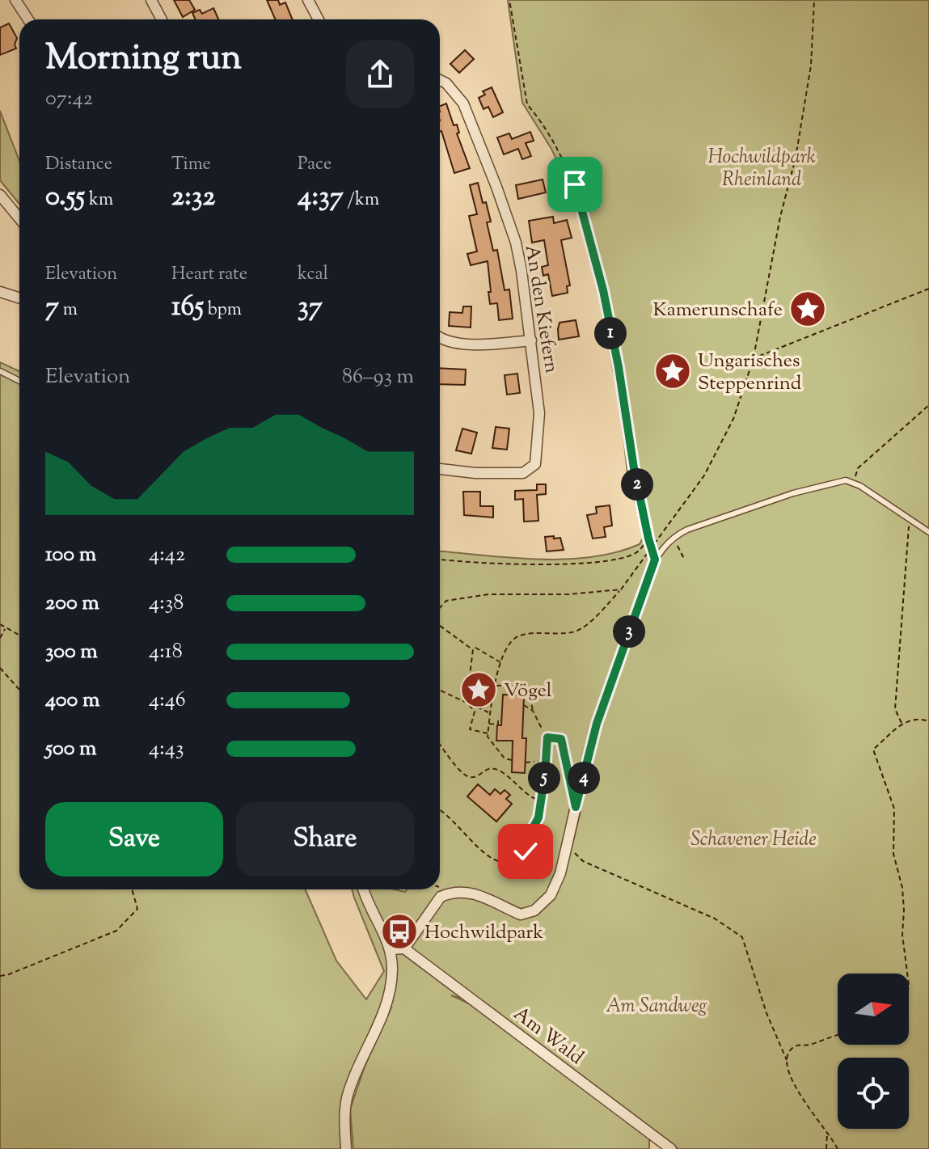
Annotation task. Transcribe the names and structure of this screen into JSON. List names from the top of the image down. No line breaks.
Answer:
{"streets":{"street":["An den Kiefern","Am Wald"]},"parks":["Hochwildpark Rheinland","Schavener Heide","Am Sandweg"],"places":{"place":["Kamerunschafe","Ungarisches Steppenrind","Vögel"],"bus stop":["Hochwildpark"]},"north":"right","page":{"heading":["Morning run","07:42"],"stats":[["Distance","0.55 km"],["Time","2:32"],["Pace","4:37 /km"],["Elevation","7 m"],["Heart rate","165 bpm"],["kcal","37"]],"pins":["1","2","3","4","5"],"chart":["Elevation","86–93 m"],"list":[{"name":"100 m","note":"4:42"},{"name":"200 m","note":"4:38"},{"name":"300 m","note":"4:18"},{"name":"400 m","note":"4:46"},{"name":"500 m","note":"4:43"}],"buttons":["Save","Share"]}}
